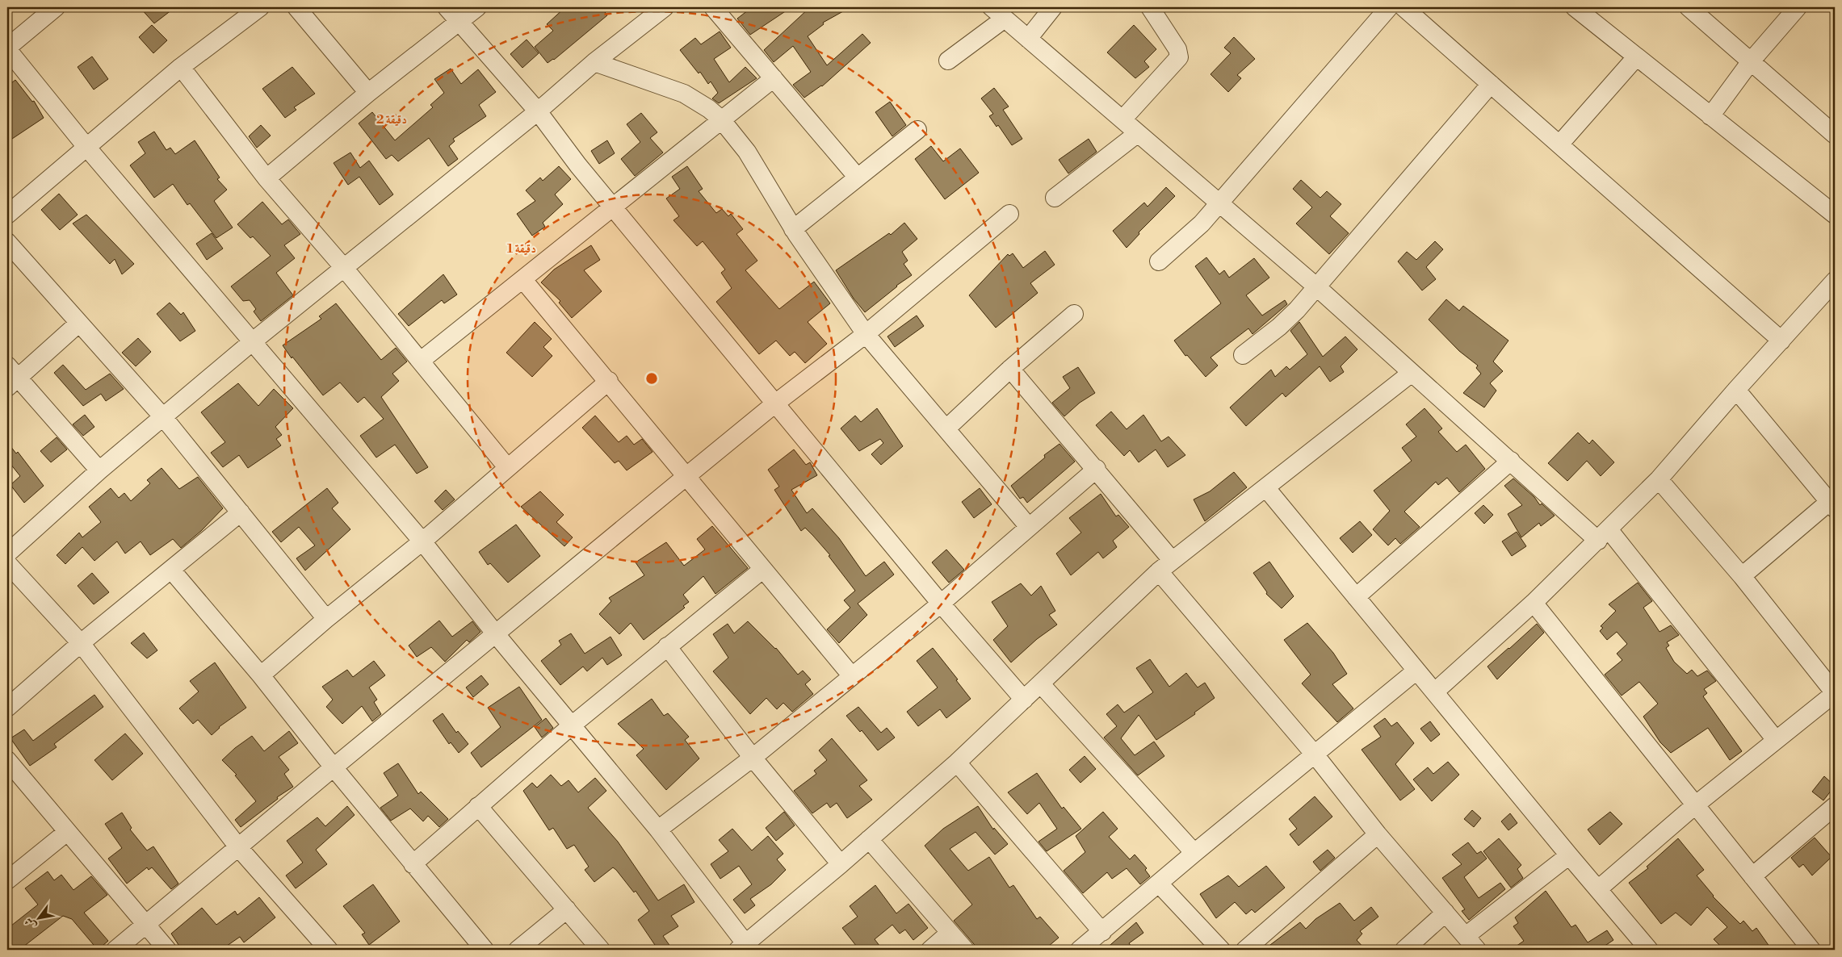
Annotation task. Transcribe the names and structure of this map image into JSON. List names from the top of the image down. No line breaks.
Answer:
{"north":"bottom left","rings":["2 دقيقة","1 دقيقة"]}
